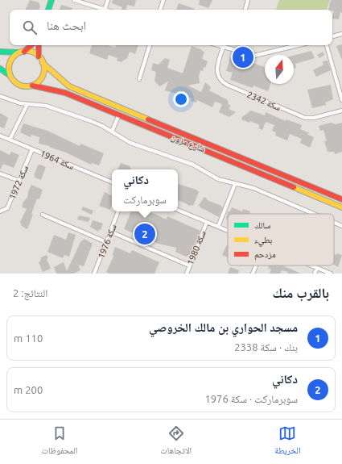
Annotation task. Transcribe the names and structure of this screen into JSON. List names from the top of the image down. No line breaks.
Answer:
{"streets":{"main road":["شارع مزون"],"street":["سكة 2342","سكة 1964","سكة 1972","سكة 1976","سكة 1980"]},"crossings":[["سكة 1964","سكة 1972"]],"legend":["سالك","بطيء","مزدحم"],"north":"top","page":{"search":"ابحث هنا","pins":["1","2"],"popup":["دكاني","سوبرماركت"],"heading":["بالقرب منك","النتائج: 2"],"list":[{"mark":"1","name":"مسجد الحواري بن مالك الخروصي","note":"بنك · سكة 2338","value":"110 m"},{"mark":"2","name":"دكاني","note":"سوبرماركت · سكة 1976","value":"200 m"}],"nav":["الخريطة","الاتجاهات","المحفوظات"]}}
